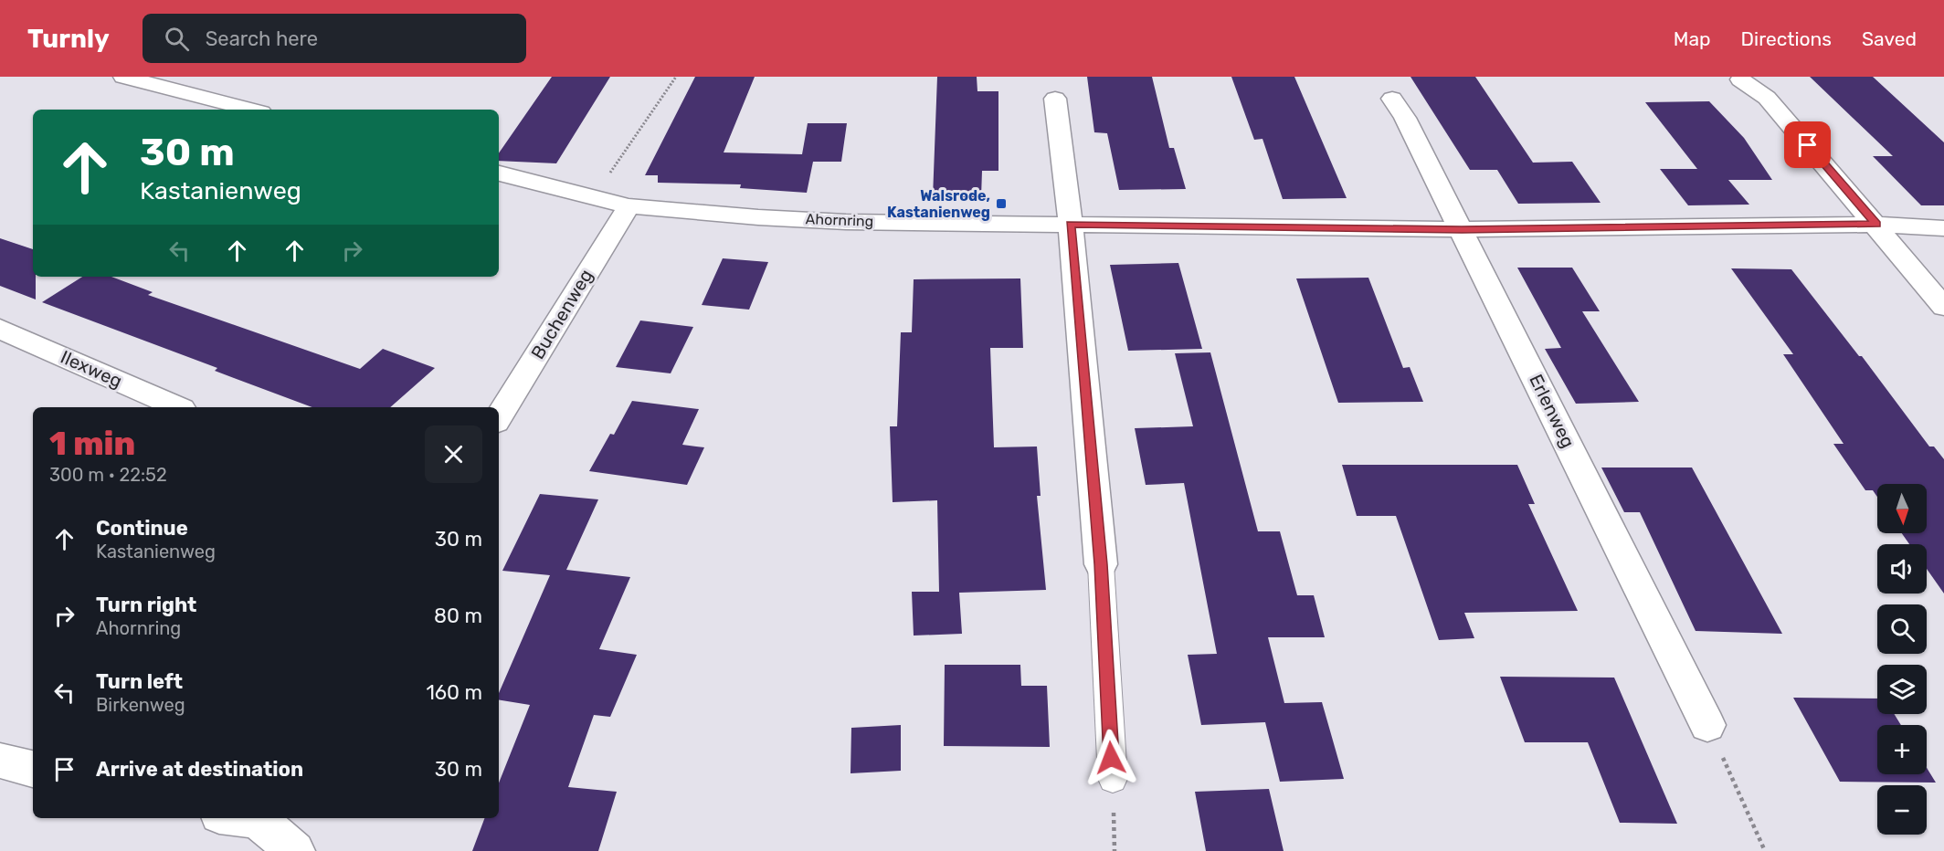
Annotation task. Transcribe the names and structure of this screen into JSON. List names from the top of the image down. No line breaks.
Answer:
{"streets":{"street":["Ahornring","Buchenweg","Ilexweg","Erlenweg"]},"crossings":[["Ahornring","Buchenweg"],["Ahornring","Erlenweg"]],"places":{"transit":["Walsrode, Kastanienweg"]},"north":"bottom","page":{"header":"Turnly","search":"Search here","nav":["Map","Directions","Saved"],"turn":["30 m","Kastanienweg"],"heading":["1 min","300 m · 22:52"],"map_buttons":["+","−"],"list":[{"name":"Continue","note":"Kastanienweg","value":"30 m"},{"name":"Turn right","note":"Ahornring","value":"80 m"},{"name":"Turn left","note":"Birkenweg","value":"160 m"},{"name":"Arrive at destination","value":"30 m"}]}}
